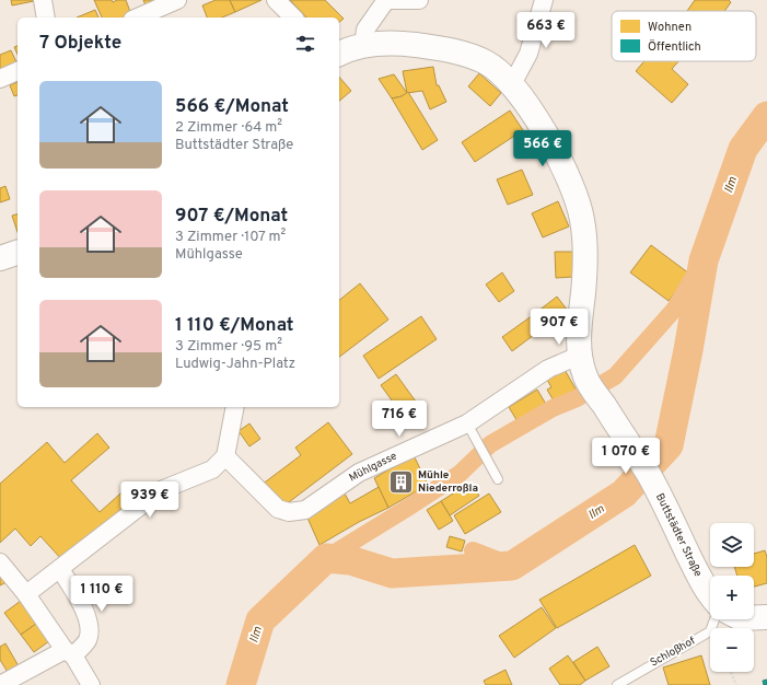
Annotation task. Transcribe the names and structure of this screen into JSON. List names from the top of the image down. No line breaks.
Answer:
{"streets":{"main road":["Buttstädter Straße"],"street":["Mühlgasse"],"lane":["Schloßhof"]},"crossings":[["Mühlgasse","Buttstädter Straße"]],"water":["Ilm"],"places":{"building":["Mühle Niederroßla"]},"legend":["Wohnen","Öffentlich"],"page":{"price":["663 €","566 €","907 €","716 €","1 070 €","939 €","1 110 €"],"heading":"7 Objekte","list":[{"name":"566 €/Monat","note":"2 Zimmer · 64 m² · Buttstädter Straße"},{"name":"907 €/Monat","note":"3 Zimmer · 107 m² · Mühlgasse"},{"name":"1 110 €/Monat","note":"3 Zimmer · 95 m² · Ludwig-Jahn-Platz"}],"map_buttons":["+","−"]}}
